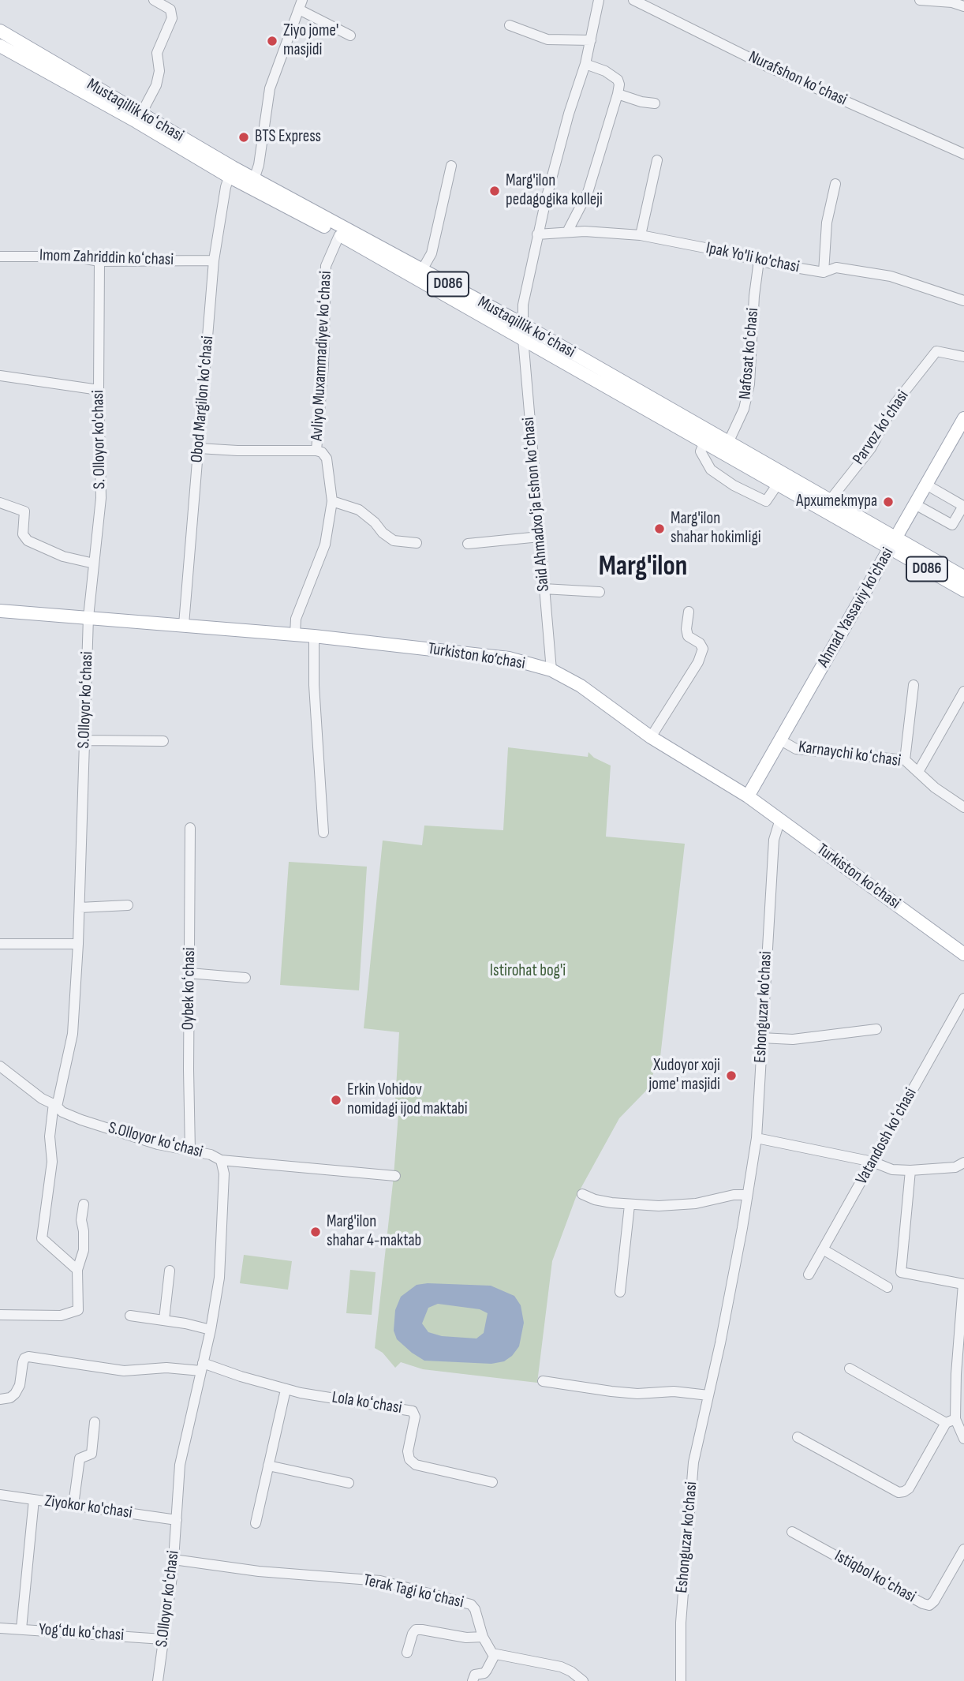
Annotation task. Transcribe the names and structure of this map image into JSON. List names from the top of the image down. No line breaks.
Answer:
{"streets":{"main road":["Mustaqillik koʻchasi","D086","Ahmad Yassaviy ko'chasi","Turkiston ko’chasi"],"street":["Nurafshon koʻchasi","Imom Zahriddin koʻchasi","Ipak Yo'li ko'chasi","Nafosat koʻchasi","Avliyo Muxammadiyev koʻchasi","Obod Margilon koʻchasi","Parvoz koʻchasi","S. Olloyor ko'chasi","Said Ahmadxoʻja Eshon koʻchasi","S.Olloyor koʻchasi","Karnaychi koʻchasi","Oybek koʻchasi","Eshonguzar ko'chasi","Vatandosh koʻchasi","Lola koʻchasi","Ziyokor ko'chasi","Istiqbol koʻchasi","Terak Tagi koʻchasi","Yogʻdu koʻchasi"]},"crossings":[["Mustaqillik koʻchasi","Nafosat koʻchasi"],["Mustaqillik koʻchasi","Avliyo Muxammadiyev koʻchasi"],["Mustaqillik koʻchasi","Obod Margilon koʻchasi"],["Mustaqillik koʻchasi","Parvoz koʻchasi"],["Mustaqillik koʻchasi","Said Ahmadxoʻja Eshon koʻchasi"],["Mustaqillik koʻchasi","Ahmad Yassaviy ko'chasi"],["Imom Zahriddin koʻchasi","Obod Margilon koʻchasi"],["Imom Zahriddin koʻchasi","S. Olloyor ko'chasi"],["Ipak Yo'li ko'chasi","Nafosat koʻchasi"],["Ipak Yo'li ko'chasi","Said Ahmadxoʻja Eshon koʻchasi"],["Avliyo Muxammadiyev koʻchasi","Turkiston ko’chasi"],["Obod Margilon koʻchasi","Turkiston ko’chasi"],["S. Olloyor ko'chasi","Turkiston ko’chasi"],["S. Olloyor ko'chasi","S.Olloyor koʻchasi"],["Said Ahmadxoʻja Eshon koʻchasi","Turkiston ko’chasi"],["Ahmad Yassaviy ko'chasi","Turkiston ko’chasi"],["Ahmad Yassaviy ko'chasi","Karnaychi koʻchasi"],["Turkiston ko’chasi","S.Olloyor koʻchasi"],["Turkiston ko’chasi","Eshonguzar ko'chasi"],["S.Olloyor koʻchasi","Oybek koʻchasi"],["S.Olloyor koʻchasi","Lola koʻchasi"],["S.Olloyor koʻchasi","Ziyokor ko'chasi"],["S.Olloyor koʻchasi","Terak Tagi koʻchasi"],["S.Olloyor koʻchasi","Yogʻdu koʻchasi"]],"districts":["Marg'ilon"],"parks":["Istirohat bog'i"],"places":["Ziyo jome' masjidi","BTS Express","Marg'ilon pedagogika kolleji","Архитектура","Marg'ilon shahar hokimligi","Xudoyor xoji jome' masjidi","Erkin Vohidov nomidagi ijod maktabi","Marg'ilon shahar 4-maktab"]}
